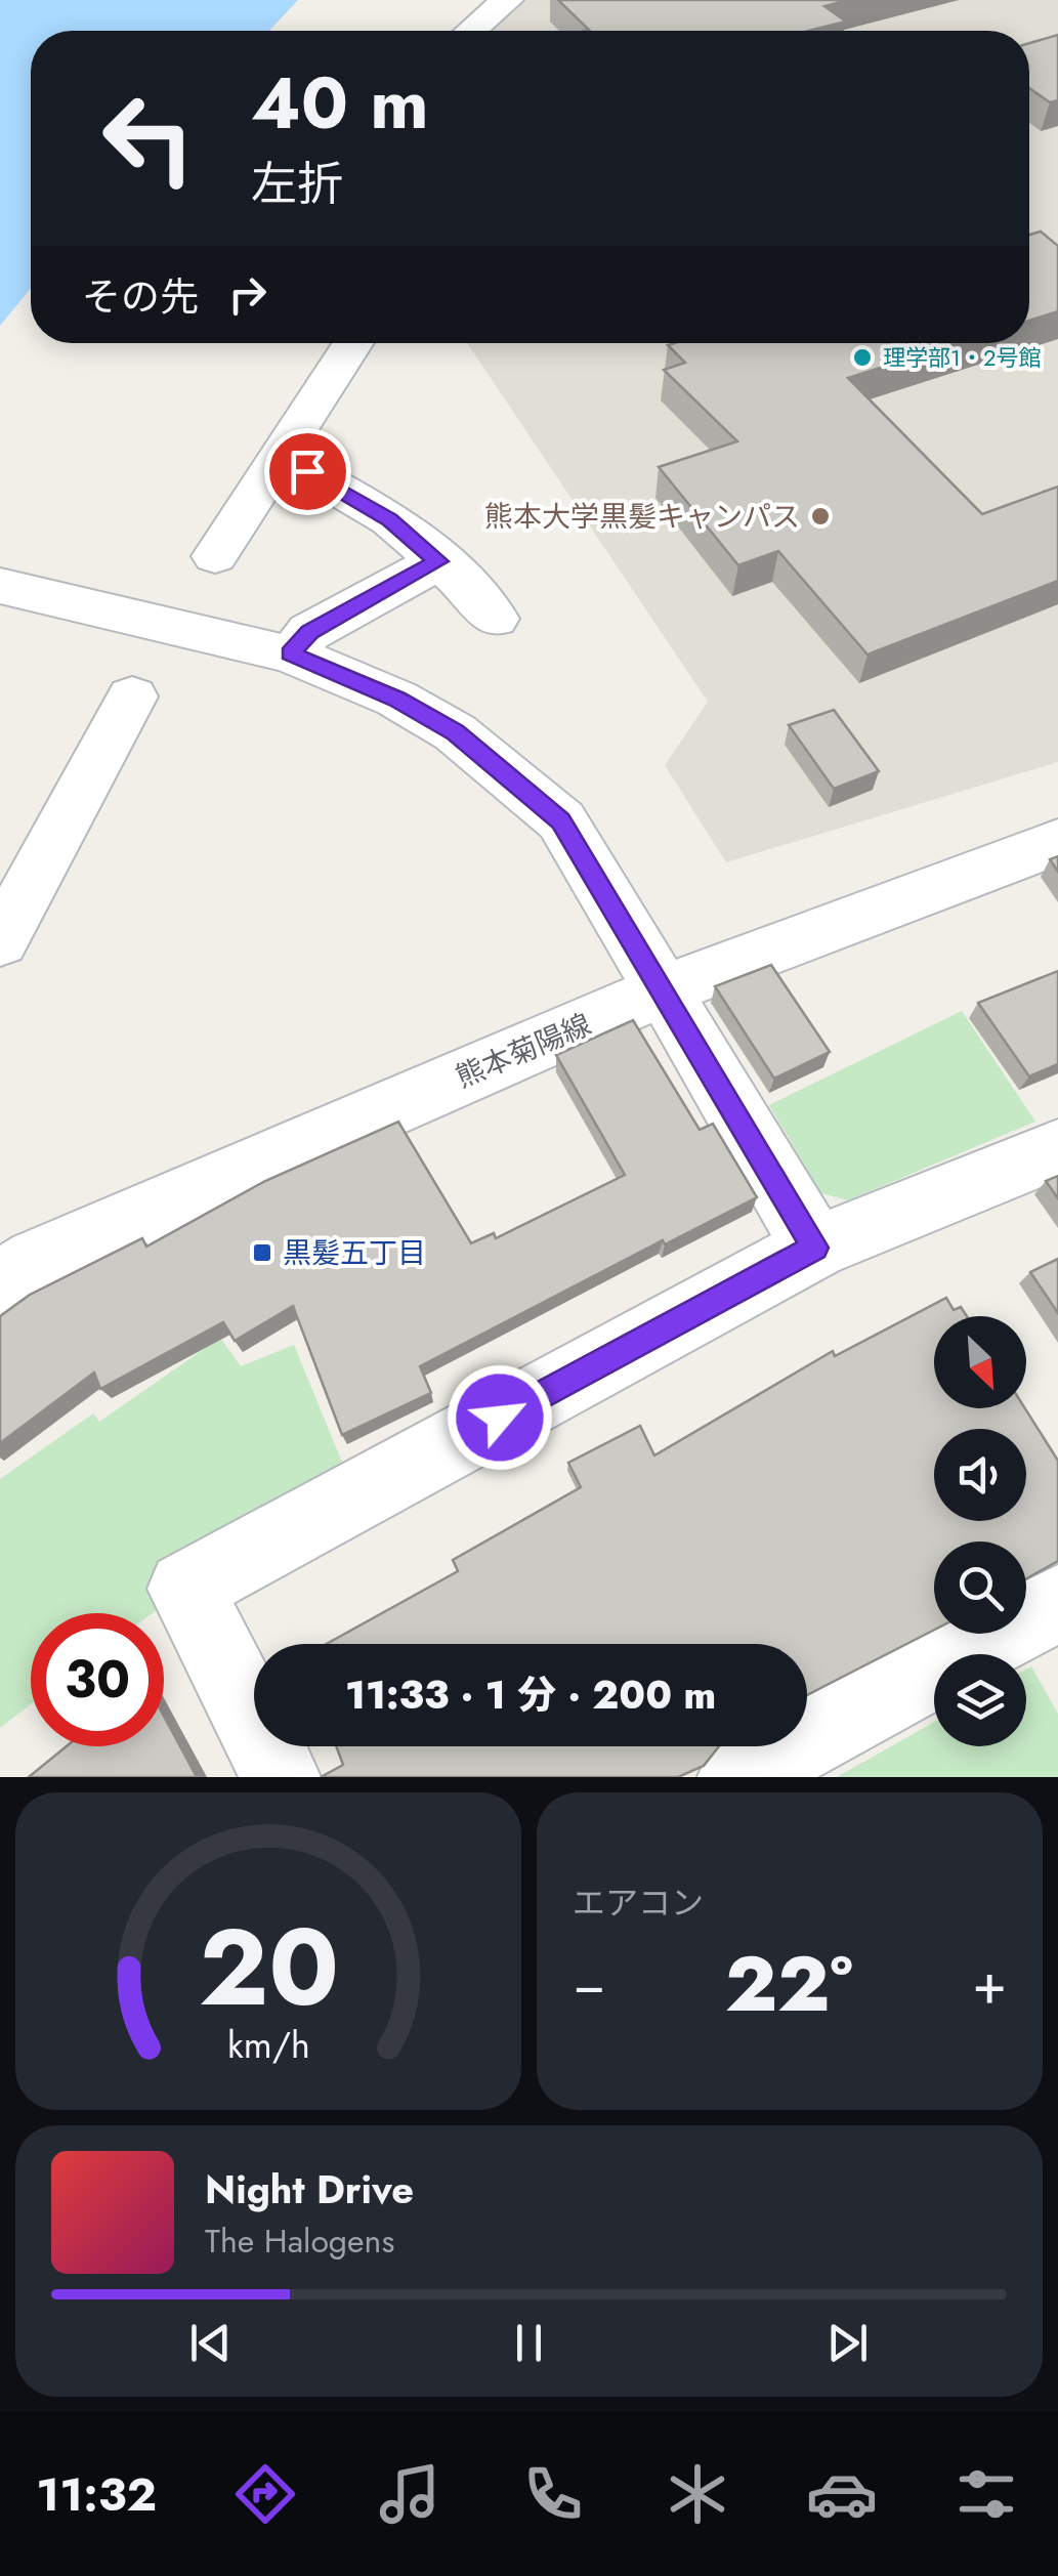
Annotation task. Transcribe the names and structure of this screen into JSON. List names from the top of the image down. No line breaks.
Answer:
{"streets":{"street":["熊本菊陽線"]},"places":{"other":["理学部1・2号館","熊本大学黒髪キャンパス"],"transit":["黒髪五丁目"]},"north":"bottom right","page":{"turn":["40 m","左折"],"then":"その先","limit":"30","trip":"11:33 · 1 分 · 200 m","tile":"エアコン","heat":["−","22°","+"],"song":["Night Drive","The Halogens"],"tabs":"11:32","gauge":["20","km/h"]}}
